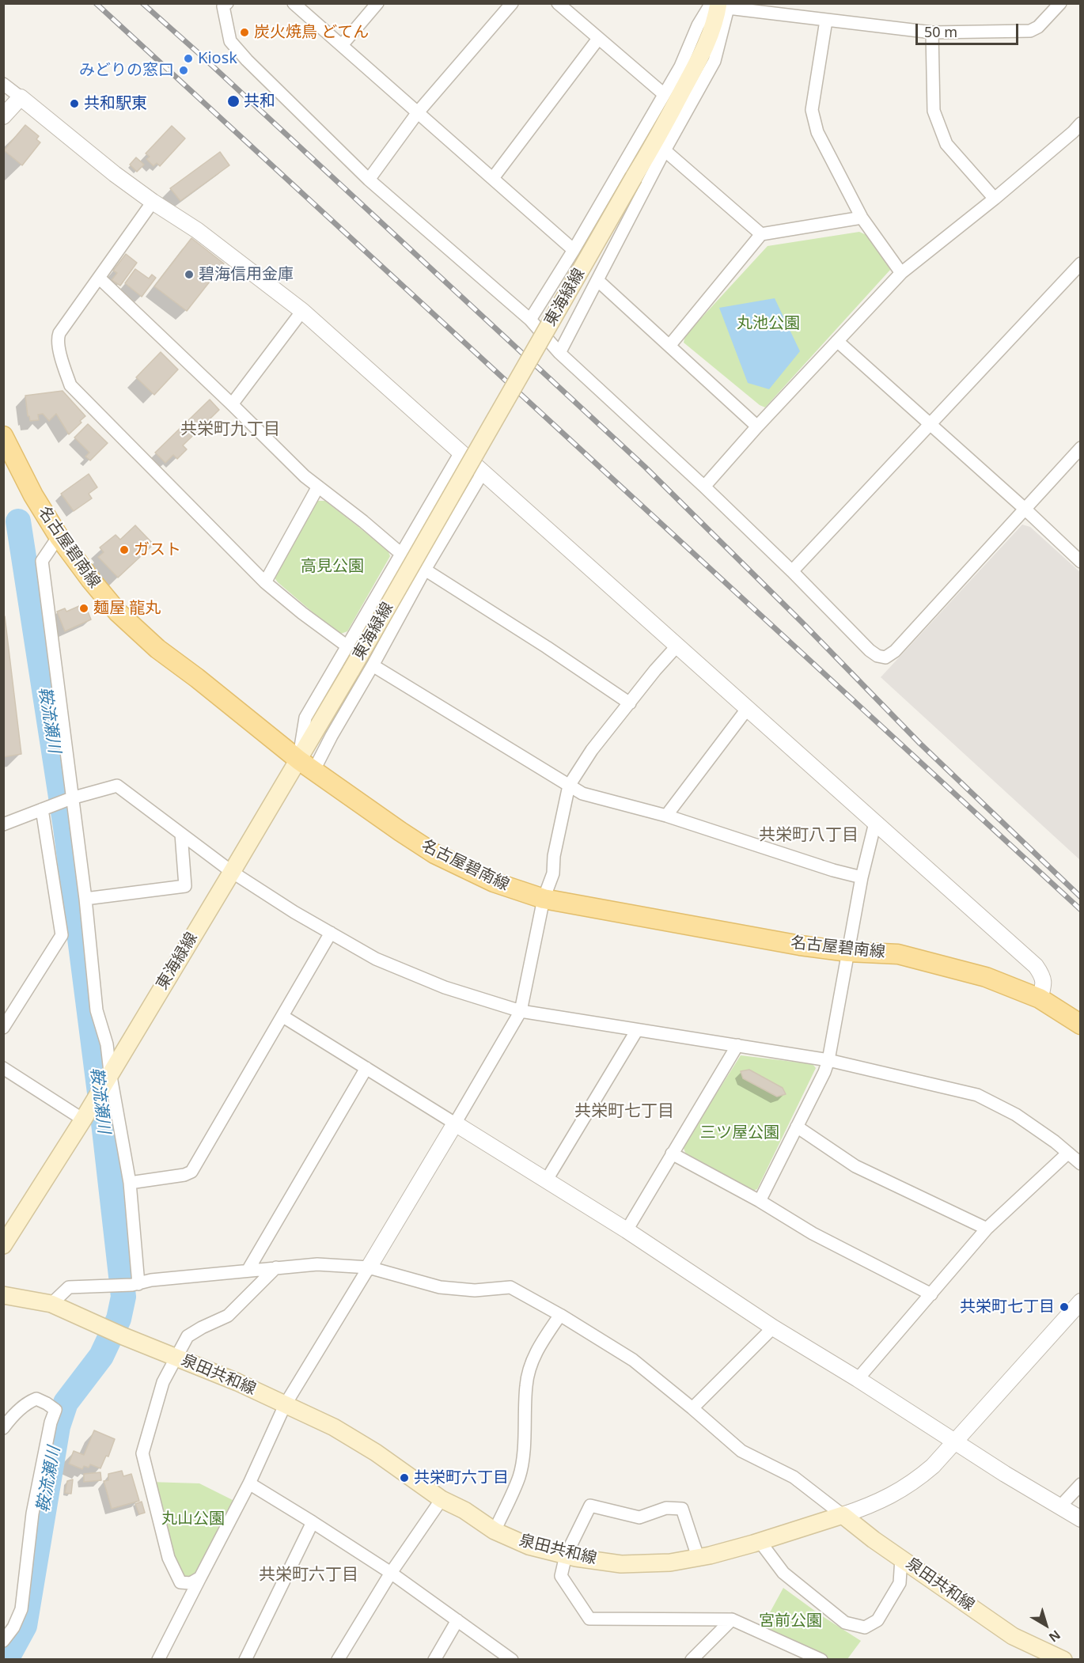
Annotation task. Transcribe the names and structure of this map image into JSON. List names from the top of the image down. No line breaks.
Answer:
{"streets":{"main road":["東海緑線","名古屋碧南線","泉田共和線"]},"crossings":[["東海緑線","名古屋碧南線"]],"districts":["共栄町九丁目","共栄町八丁目","共栄町七丁目","共栄町六丁目"],"water":["鞍流瀬川"],"parks":["丸池公園","高見公園","三ツ屋公園","丸山公園","宮前公園"],"places":["炭火焼鳥 どてん","Kiosk","みどりの窓口","共和","共和駅東","碧海信用金庫","ガスト","麺屋 龍丸","共栄町七丁目","共栄町六丁目"],"scale_bar":"50 m","north":"bottom right"}
